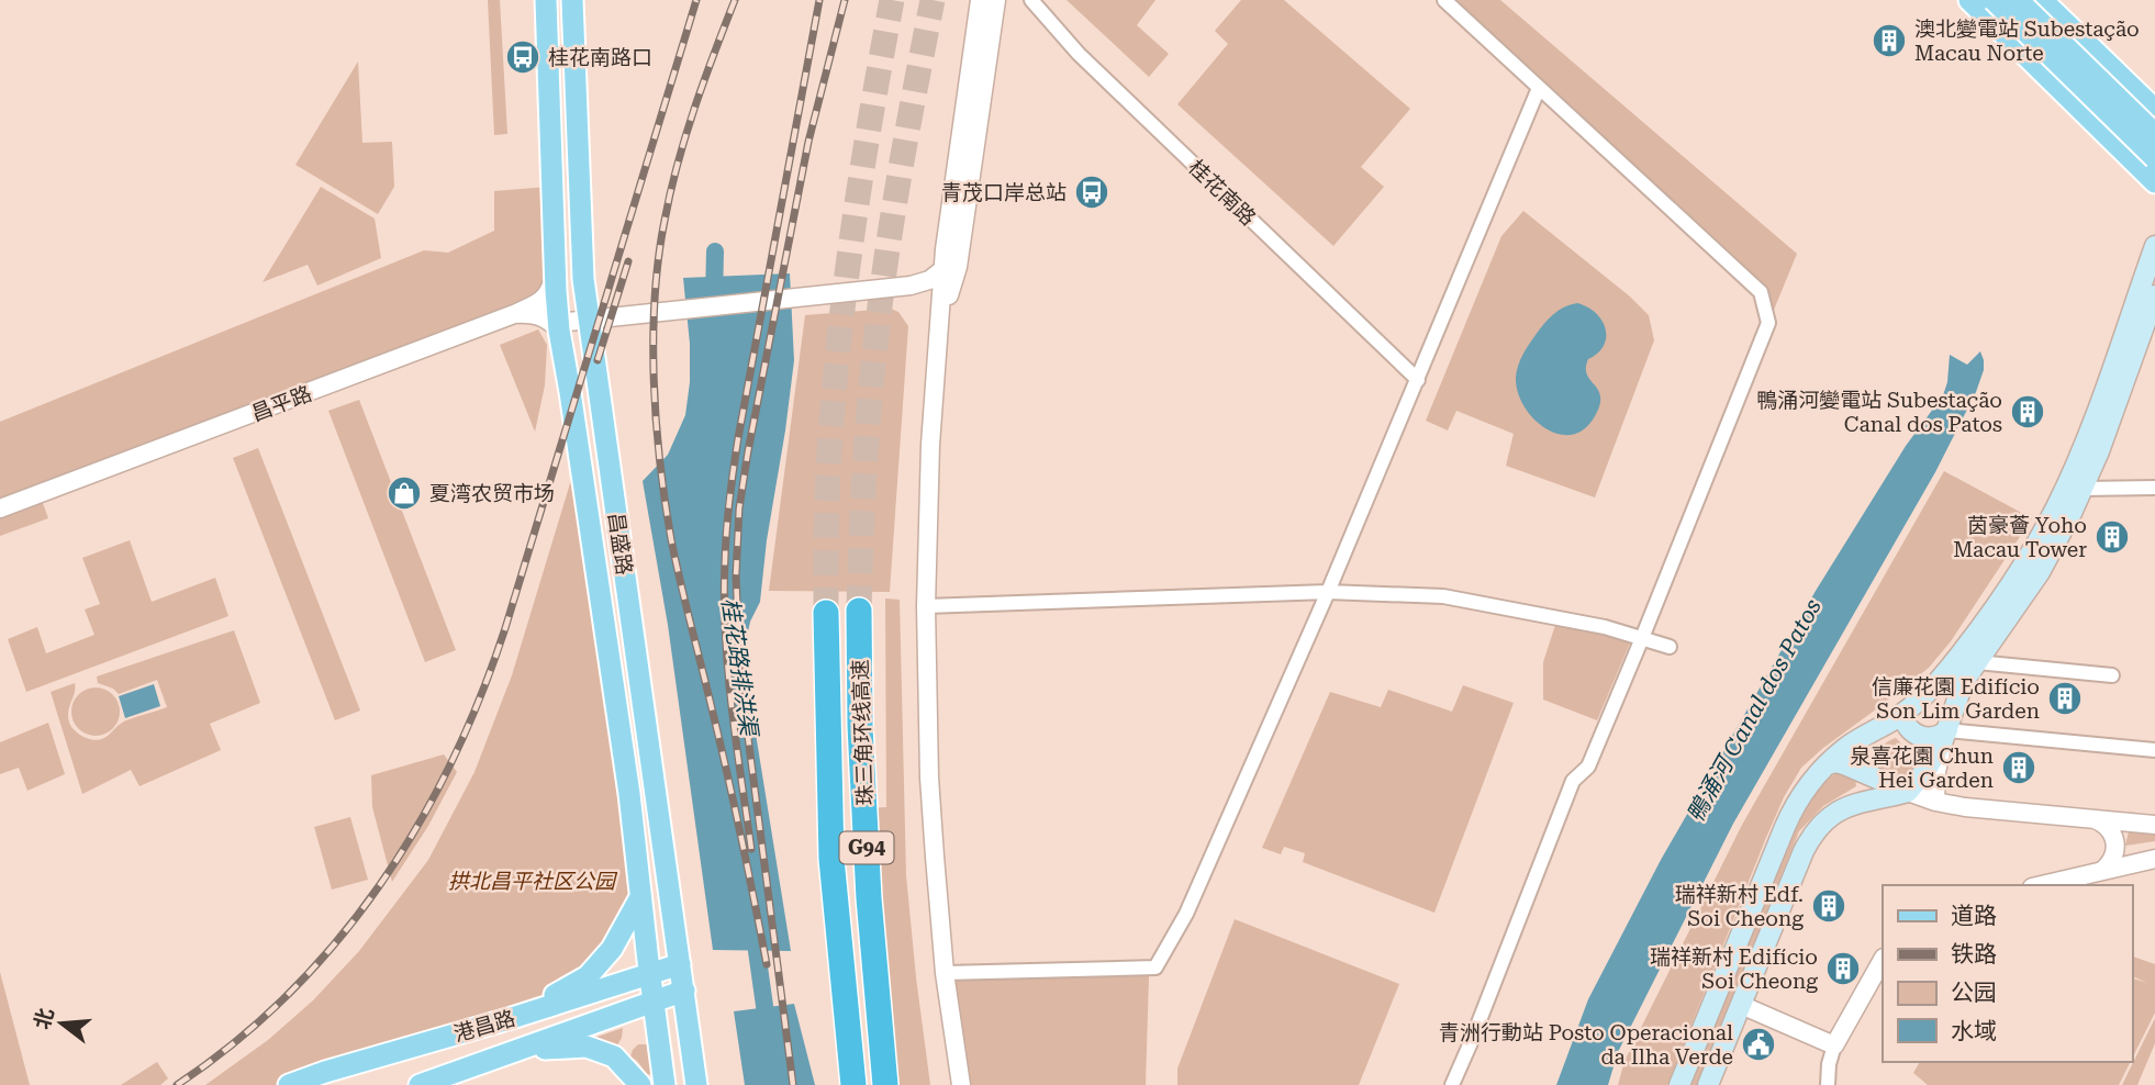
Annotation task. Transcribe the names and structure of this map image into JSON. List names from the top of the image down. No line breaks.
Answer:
{"streets":{"highway":["珠三角环线高速","G94"],"main road":["昌盛路","港昌路"],"street":["桂花南路","昌平路"]},"crossings":[["昌平路","昌盛路"],["昌盛路","港昌路"]],"water":["桂花路排洪渠","鴨涌河 Canal dos Patos"],"parks":["拱北昌平社区公园"],"places":{"building":["澳北變電站 Subestação Macau Norte","鴨涌河變電站 Subestação Canal dos Patos","茵豪薈 Yoho Macau Tower","信廉花園 Edifício Son Lim Garden","泉喜花園 Chun Hei Garden","瑞祥新村 Edf. Soi Cheong","瑞祥新村 Edifício Soi Cheong"],"bus stop":["桂花南路口","青茂口岸总站"],"shop":["夏湾农贸市场"],"public building":["青洲行動站 Posto Operacional da Ilha Verde"]},"legend":["道路","铁路","公园","水域"],"north":"left"}
